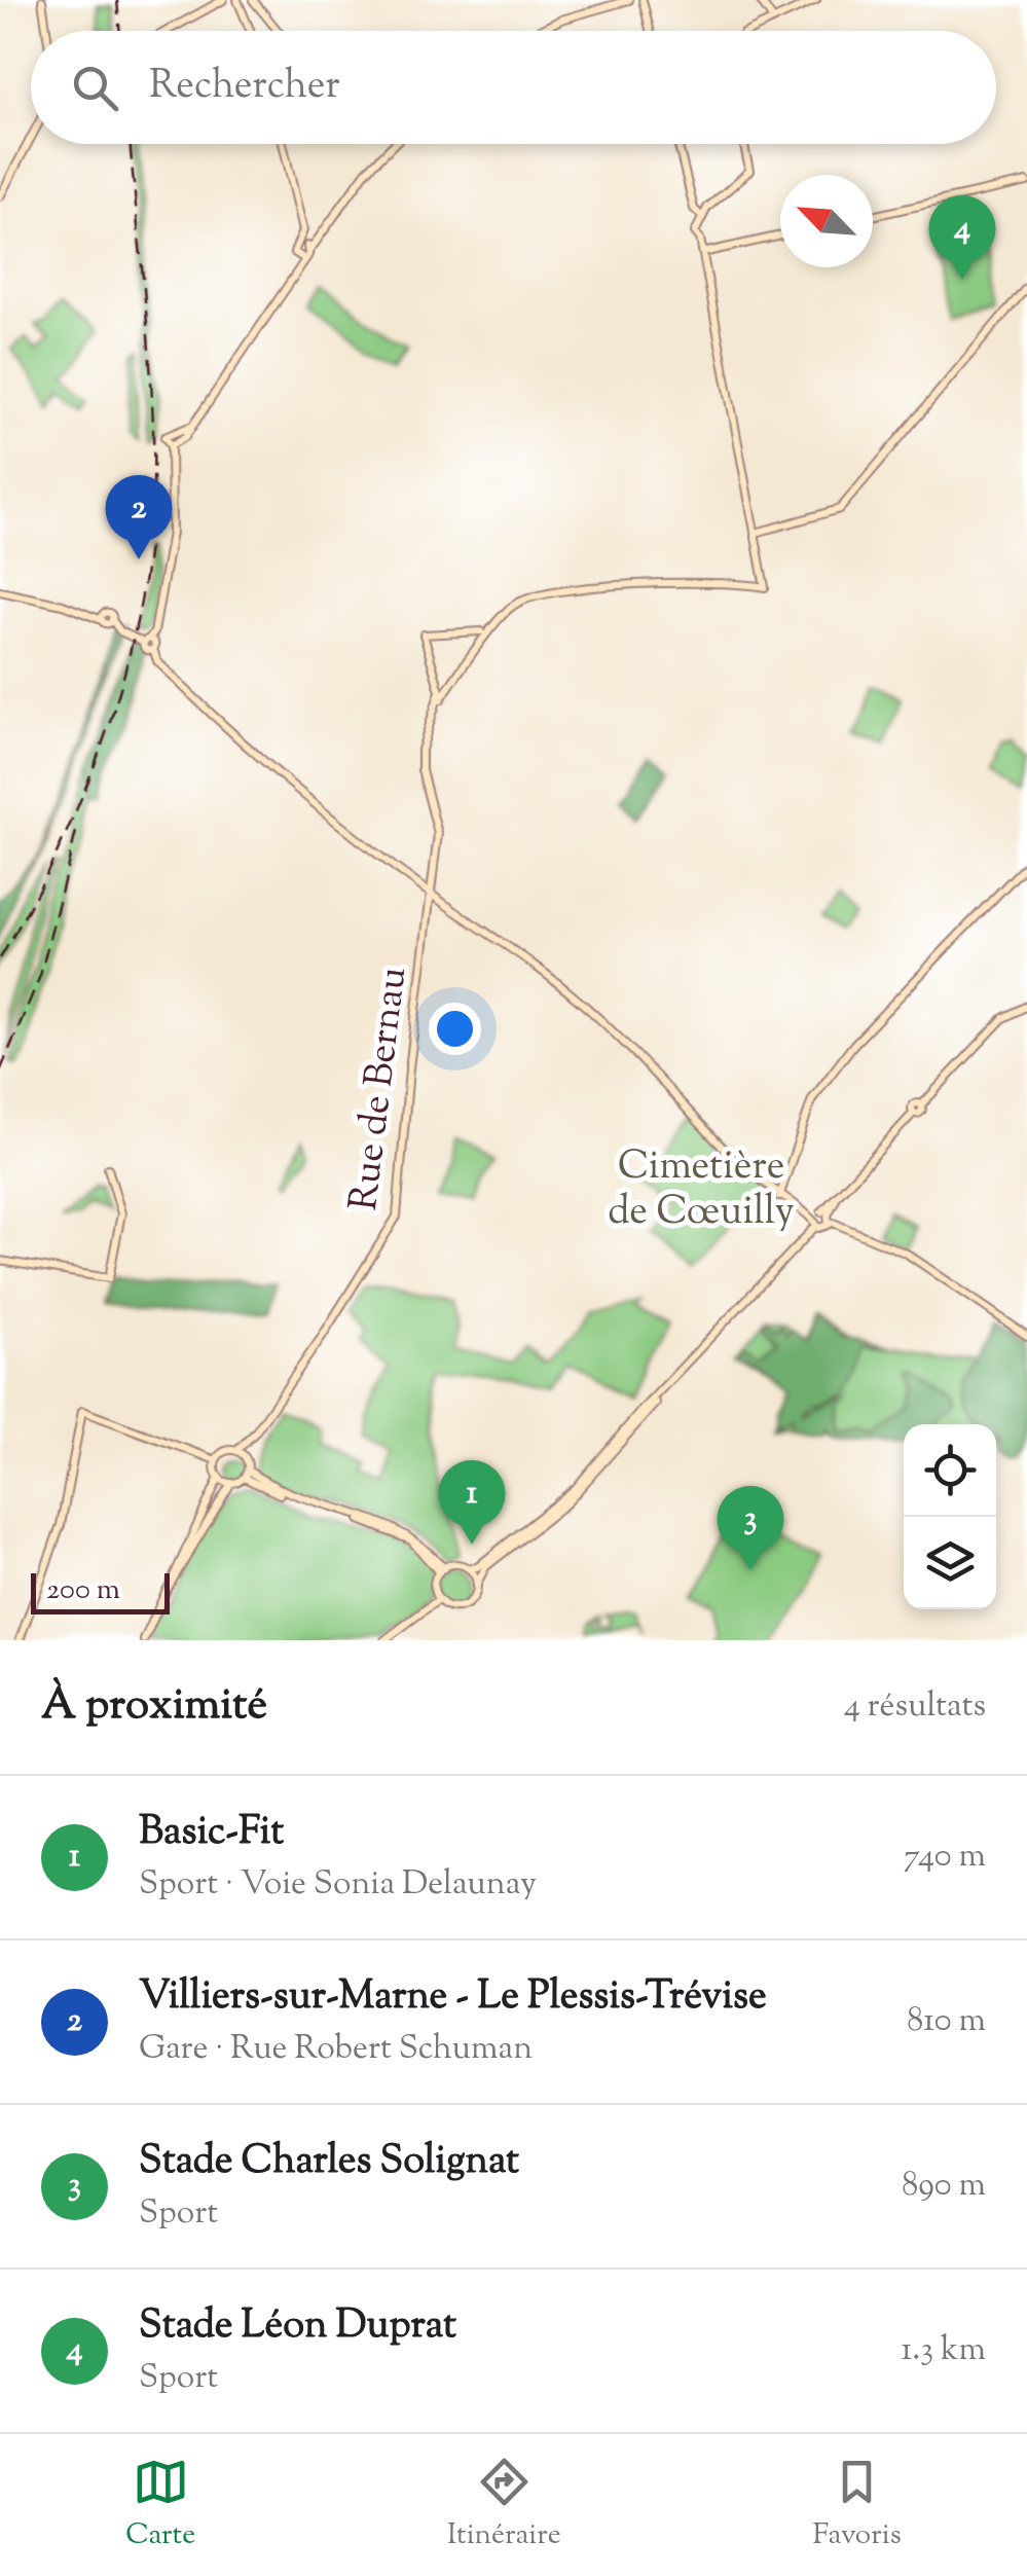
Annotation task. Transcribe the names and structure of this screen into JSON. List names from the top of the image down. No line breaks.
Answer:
{"streets":{"street":["Rue de Bernau"]},"parks":["Cimetière de Cœuilly"],"scale_bar":"200 m","north":"top left","page":{"search":"Rechercher","pins":["4","2","1","3"],"scale":"200 m","heading":["À proximité","4 résultats"],"list":[{"mark":"1","name":"Basic-Fit","note":"Sport · Voie Sonia Delaunay","value":"740 m"},{"mark":"2","name":"Villiers-sur-Marne - Le Plessis-Trévise","note":"Gare · Rue Robert Schuman","value":"810 m"},{"mark":"3","name":"Stade Charles Solignat","note":"Sport","value":"890 m"},{"mark":"4","name":"Stade Léon Duprat","note":"Sport","value":"1.3 km"}],"nav":["Carte","Itinéraire","Favoris"]}}
